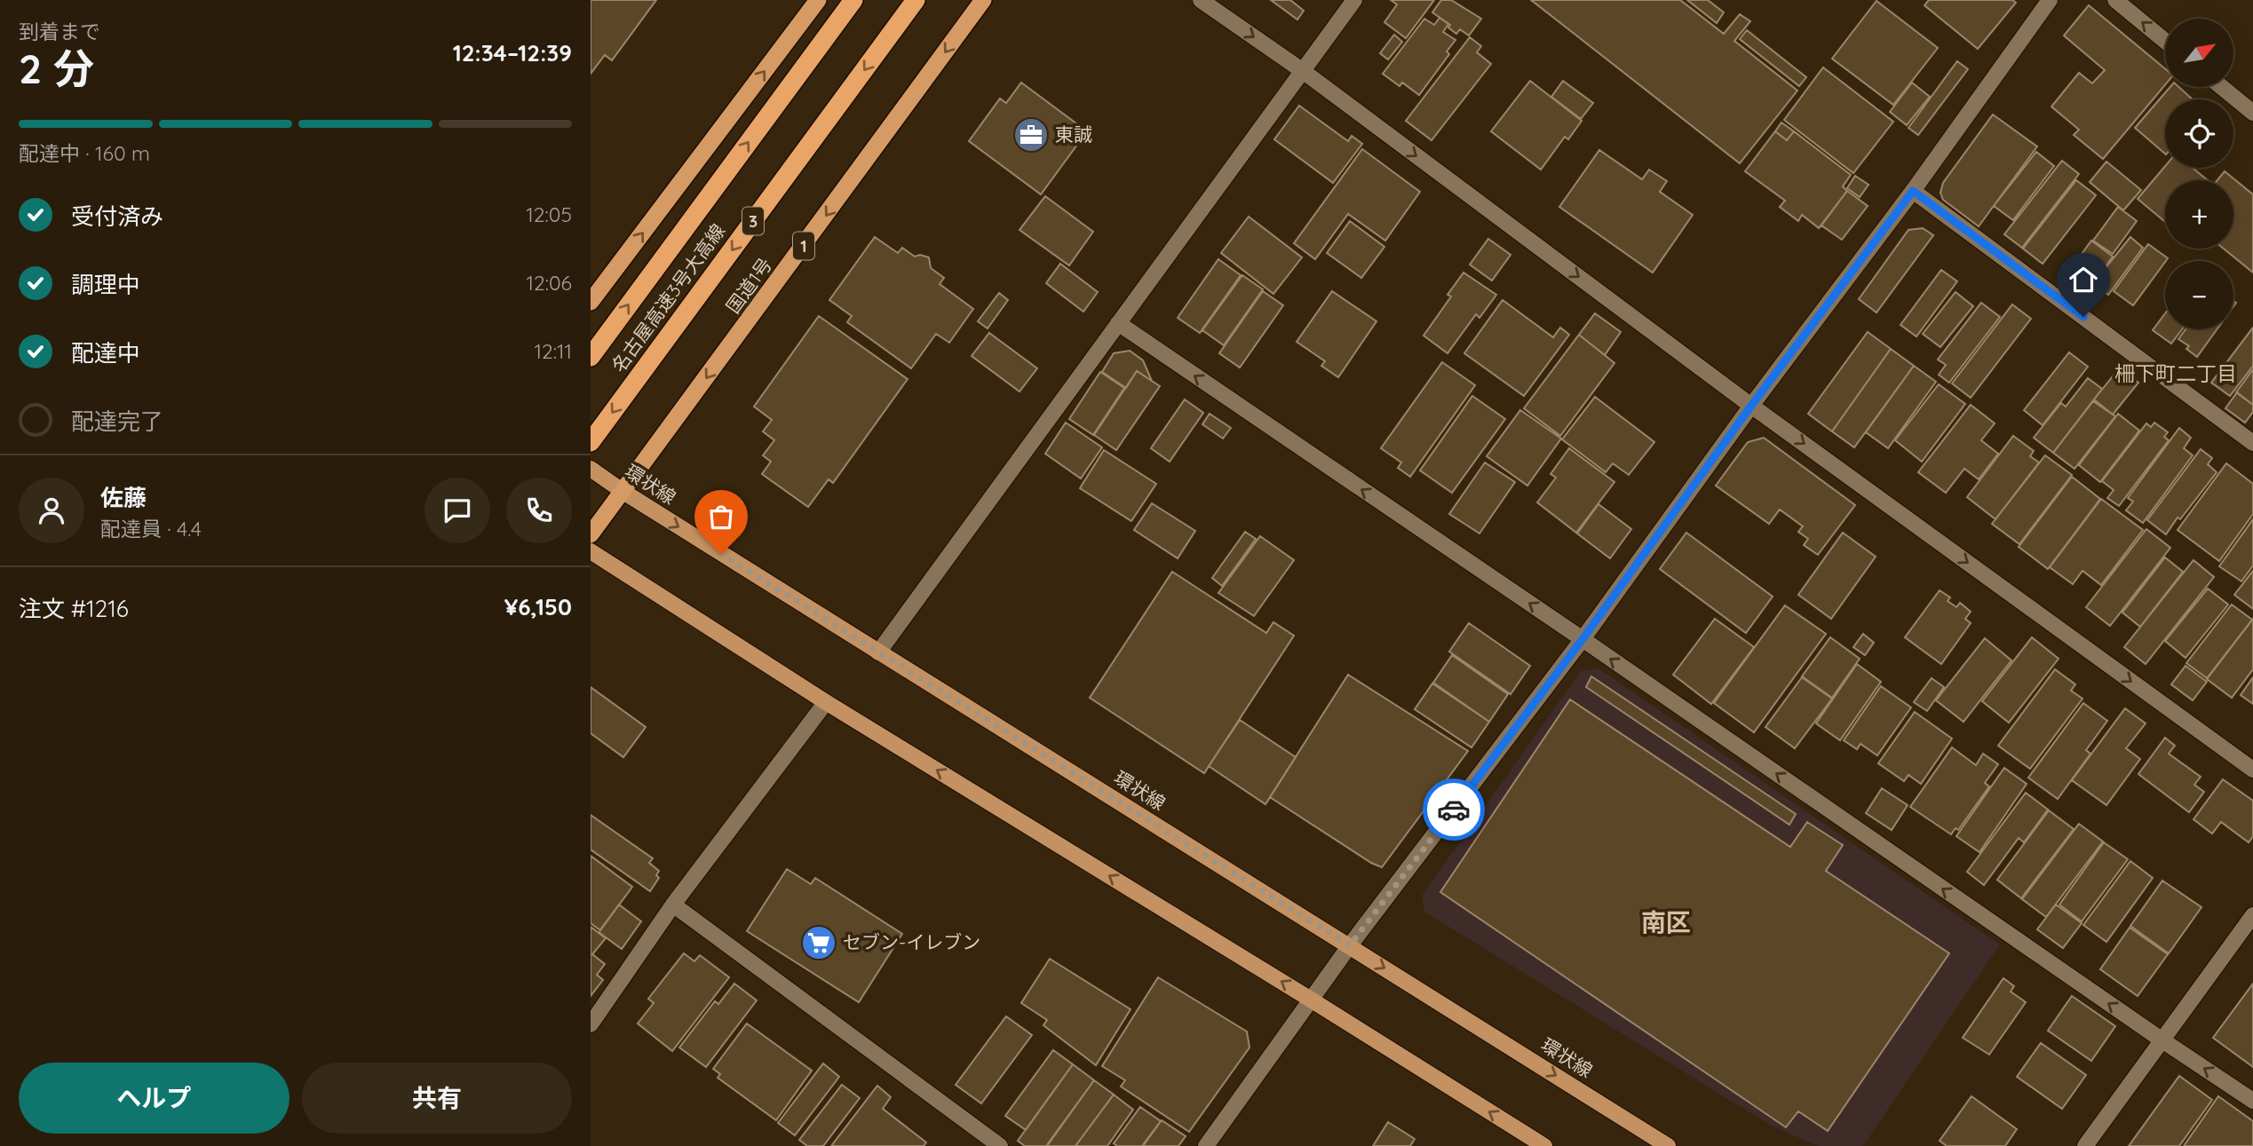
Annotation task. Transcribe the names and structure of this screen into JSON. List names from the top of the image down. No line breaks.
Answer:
{"streets":{"highway":["3","1","国道1号","名古屋高速3号大高線"],"main road":["環状線"]},"crossings":[["国道1号","環状線"]],"districts":["柵下町二丁目","南区"],"places":{"office":["東誠"],"supermarket":["セブン-イレブン"]},"north":"top right","page":{"heading":["2 分","到着まで","12:34–12:39"],"panel":["佐藤","配達員 · 4.4","注文 #1216","¥6,150"],"map_buttons":["+","−"],"bar":"配達中 · 160 m","list":[["受付済み","12:05"],["調理中","12:06"],["配達中","12:11"],"配達完了"],"buttons":["ヘルプ","共有"]}}
